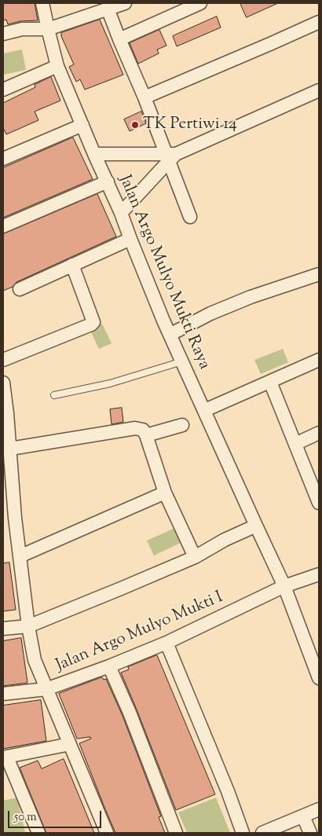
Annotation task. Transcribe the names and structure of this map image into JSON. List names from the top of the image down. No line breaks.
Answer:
{"streets":{"street":["Jalan Argo Mulyo Mukti Raya","Jalan Argo Mulyo Mukti I"]},"crossings":[["Jalan Argo Mulyo Mukti Raya","Jalan Argo Mulyo Mukti I"]],"places":["TK Pertiwi 14"],"scale_bar":"50 m"}
